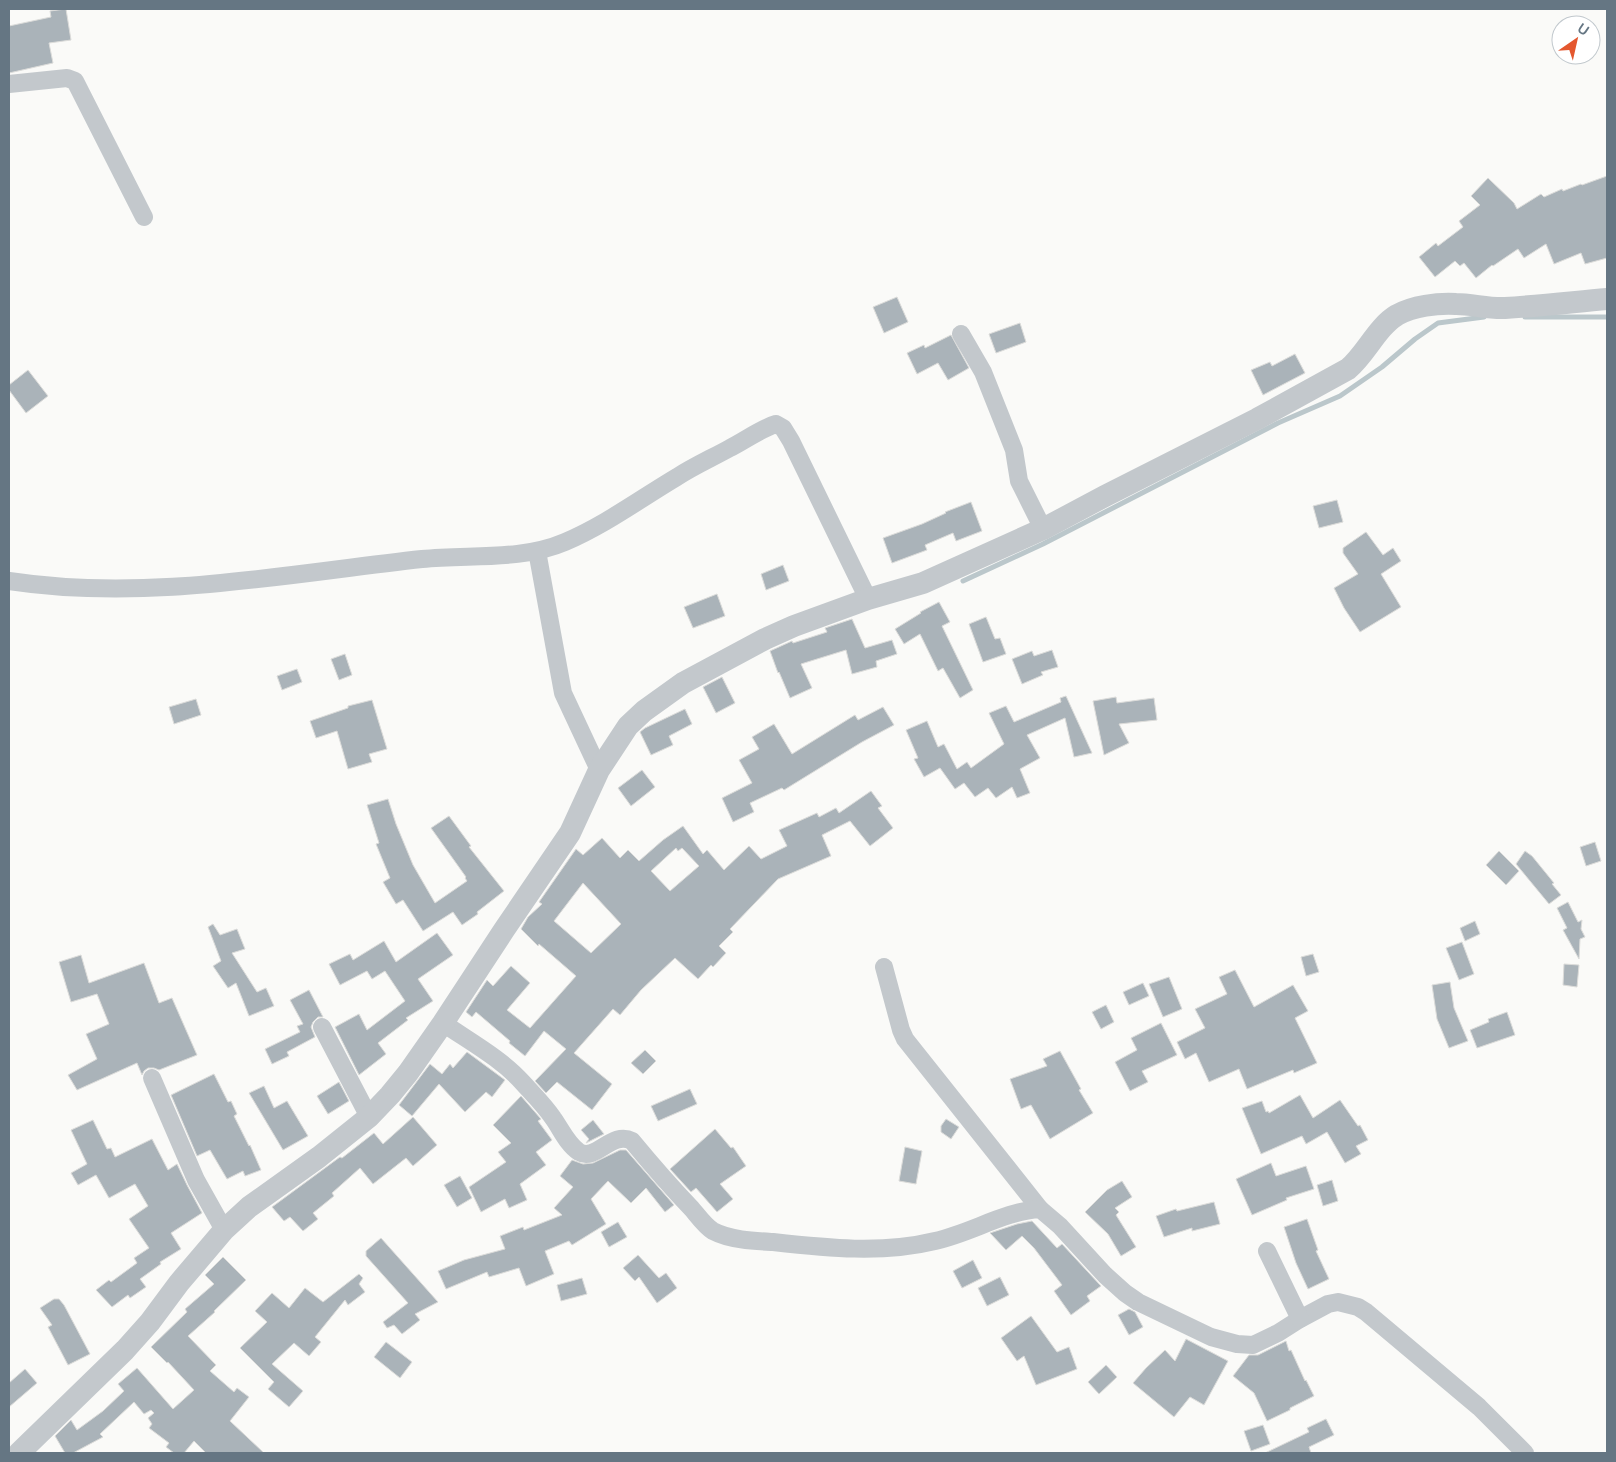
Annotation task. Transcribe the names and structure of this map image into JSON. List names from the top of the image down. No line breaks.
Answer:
{"north":"top right"}
